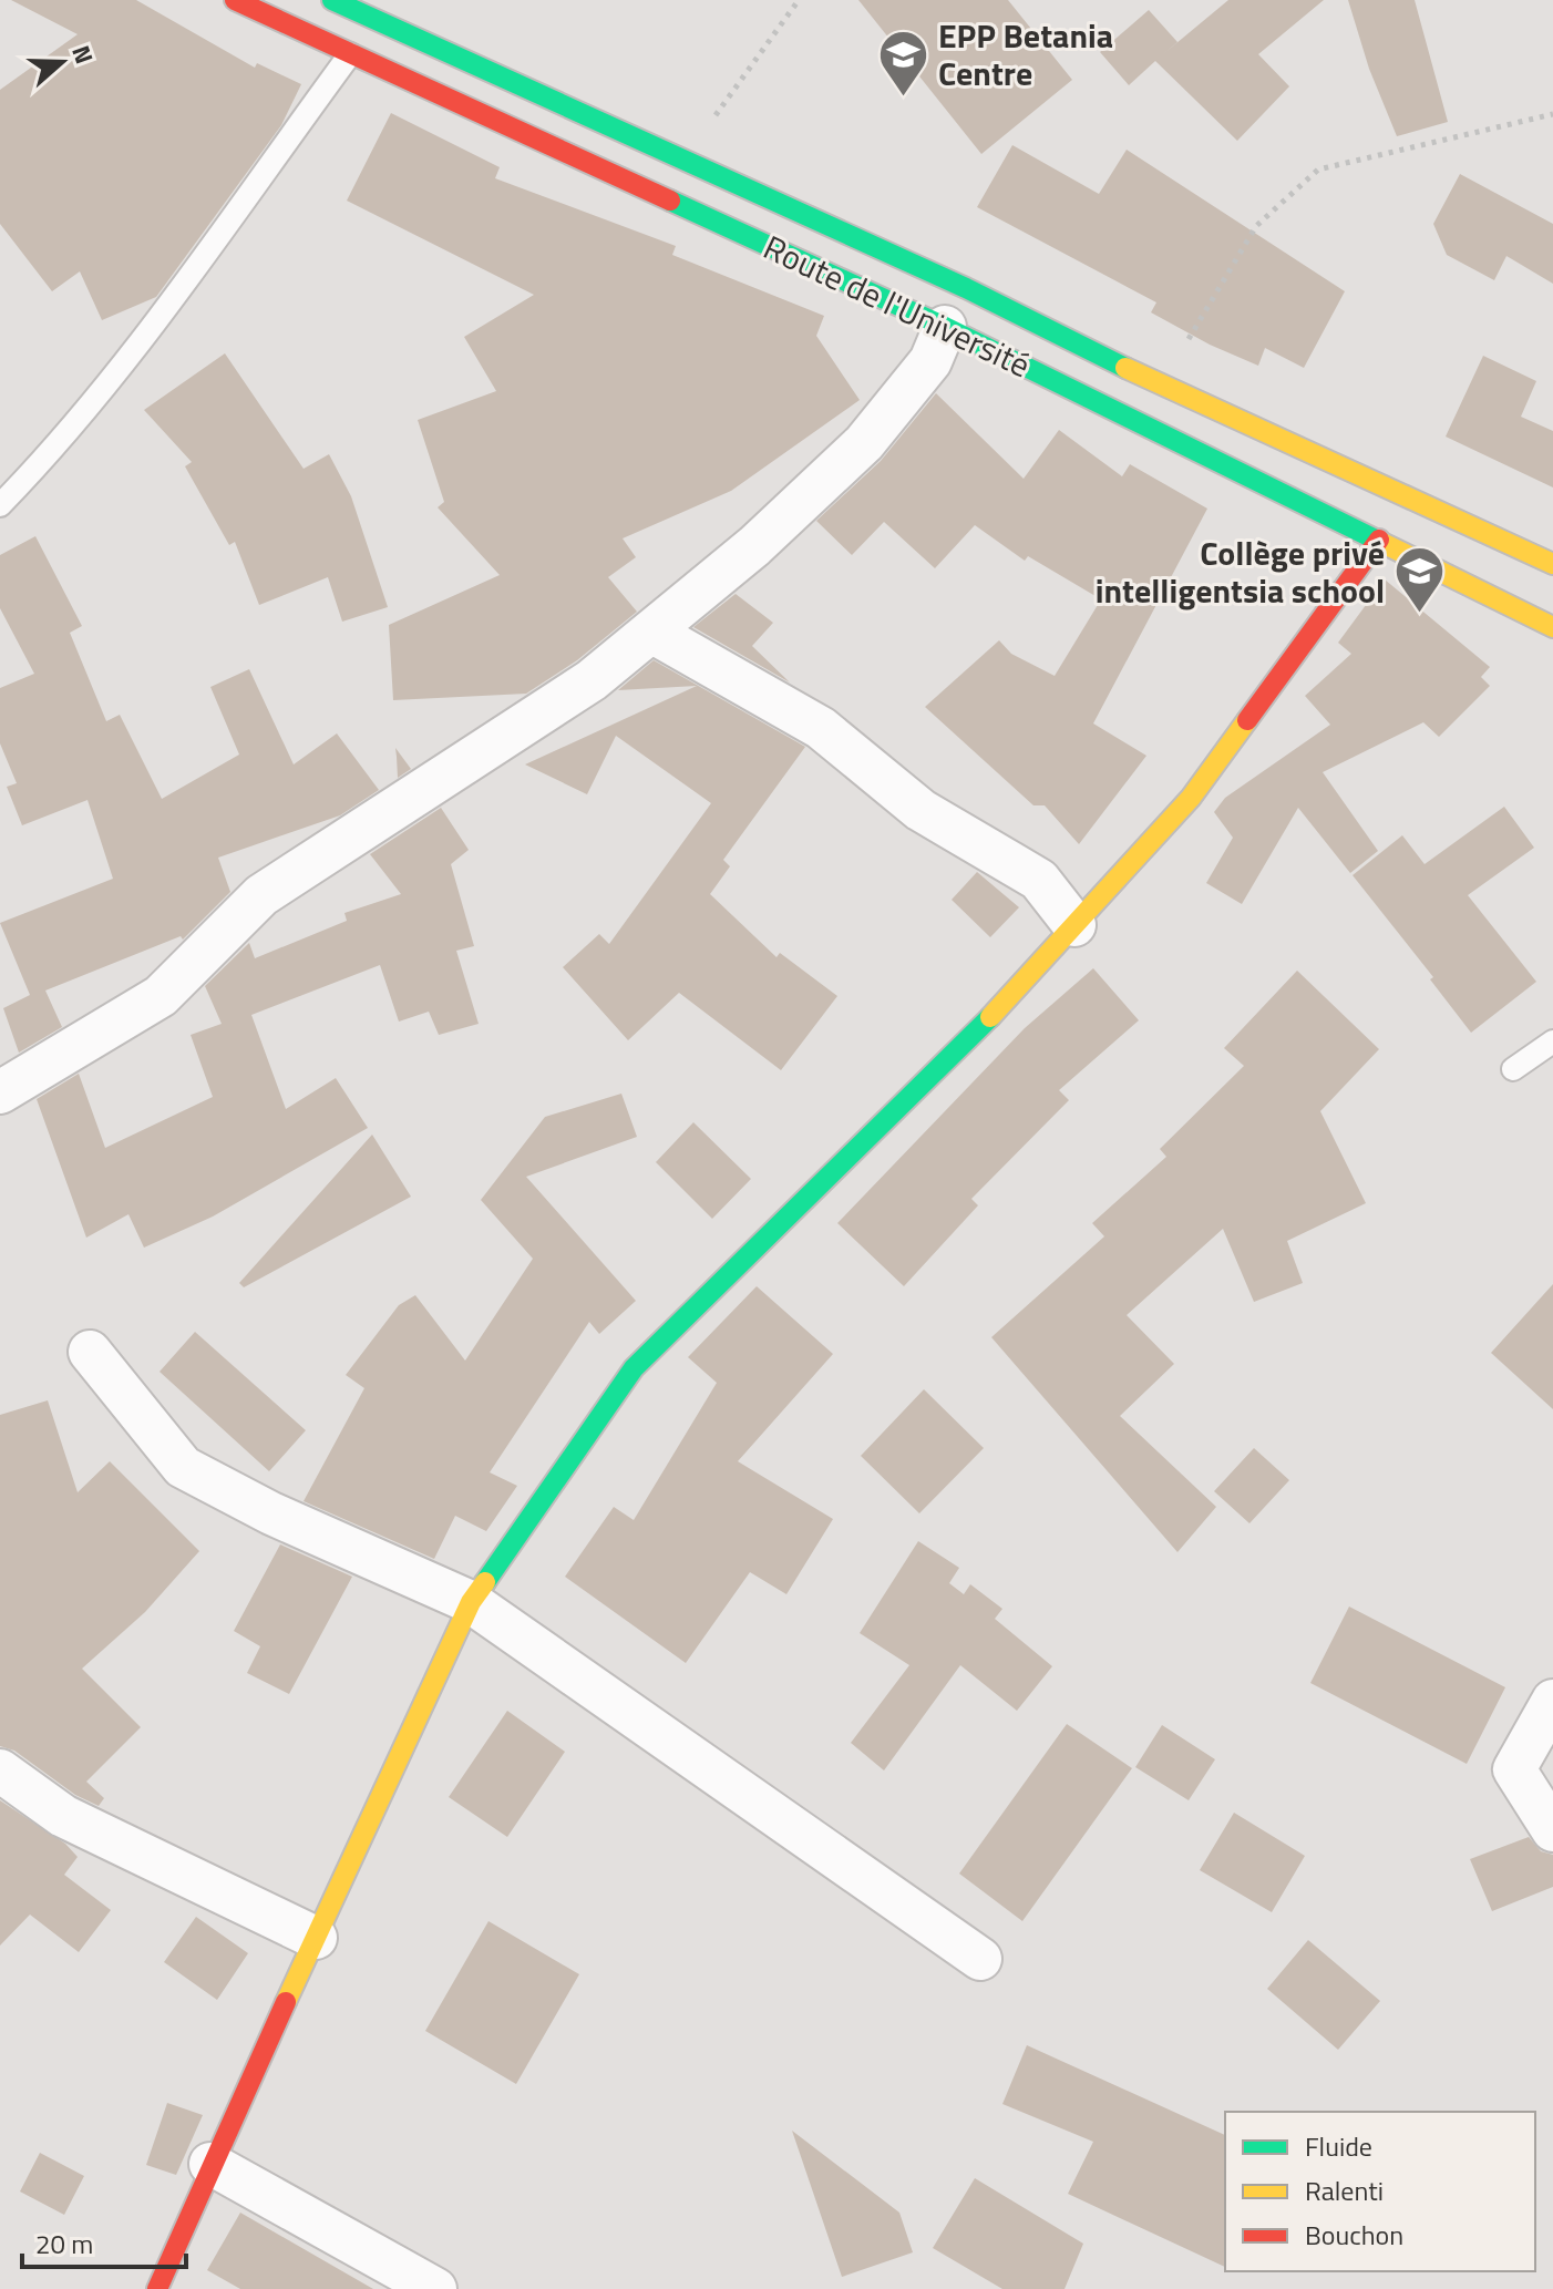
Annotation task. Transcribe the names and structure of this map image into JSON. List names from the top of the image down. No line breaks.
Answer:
{"streets":{"main road":["Route de l'Université"]},"places":{"school or university":["EPP Betania Centre","Collège privé intelligentsia school"]},"legend":["Fluide","Ralenti","Bouchon"],"scale_bar":"20 m","north":"right"}
